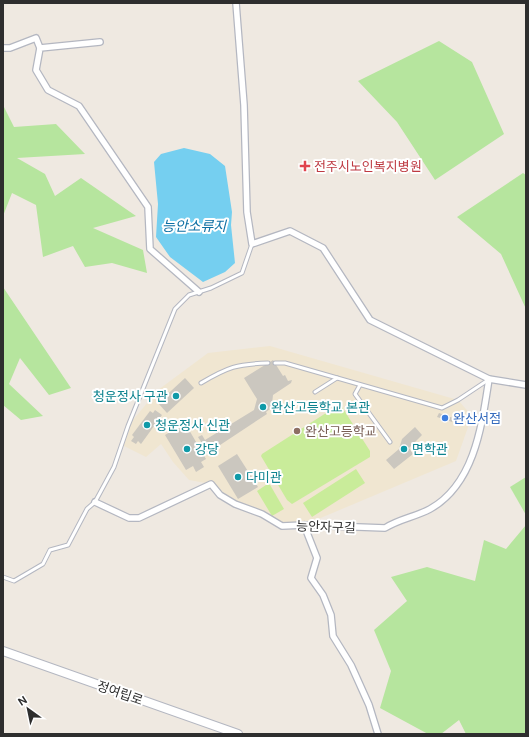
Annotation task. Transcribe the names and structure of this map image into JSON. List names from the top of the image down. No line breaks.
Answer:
{"streets":{"street":["능안자구길","정여립로"]},"water":["능안소류지"],"places":{"health":["전주시노인복지병원"],"other":["청운정사 구관","완산고등학교 본관","완산서점","청운정사 신관","완산고등학교","강당","면학관","다미관"]},"north":"top left"}
